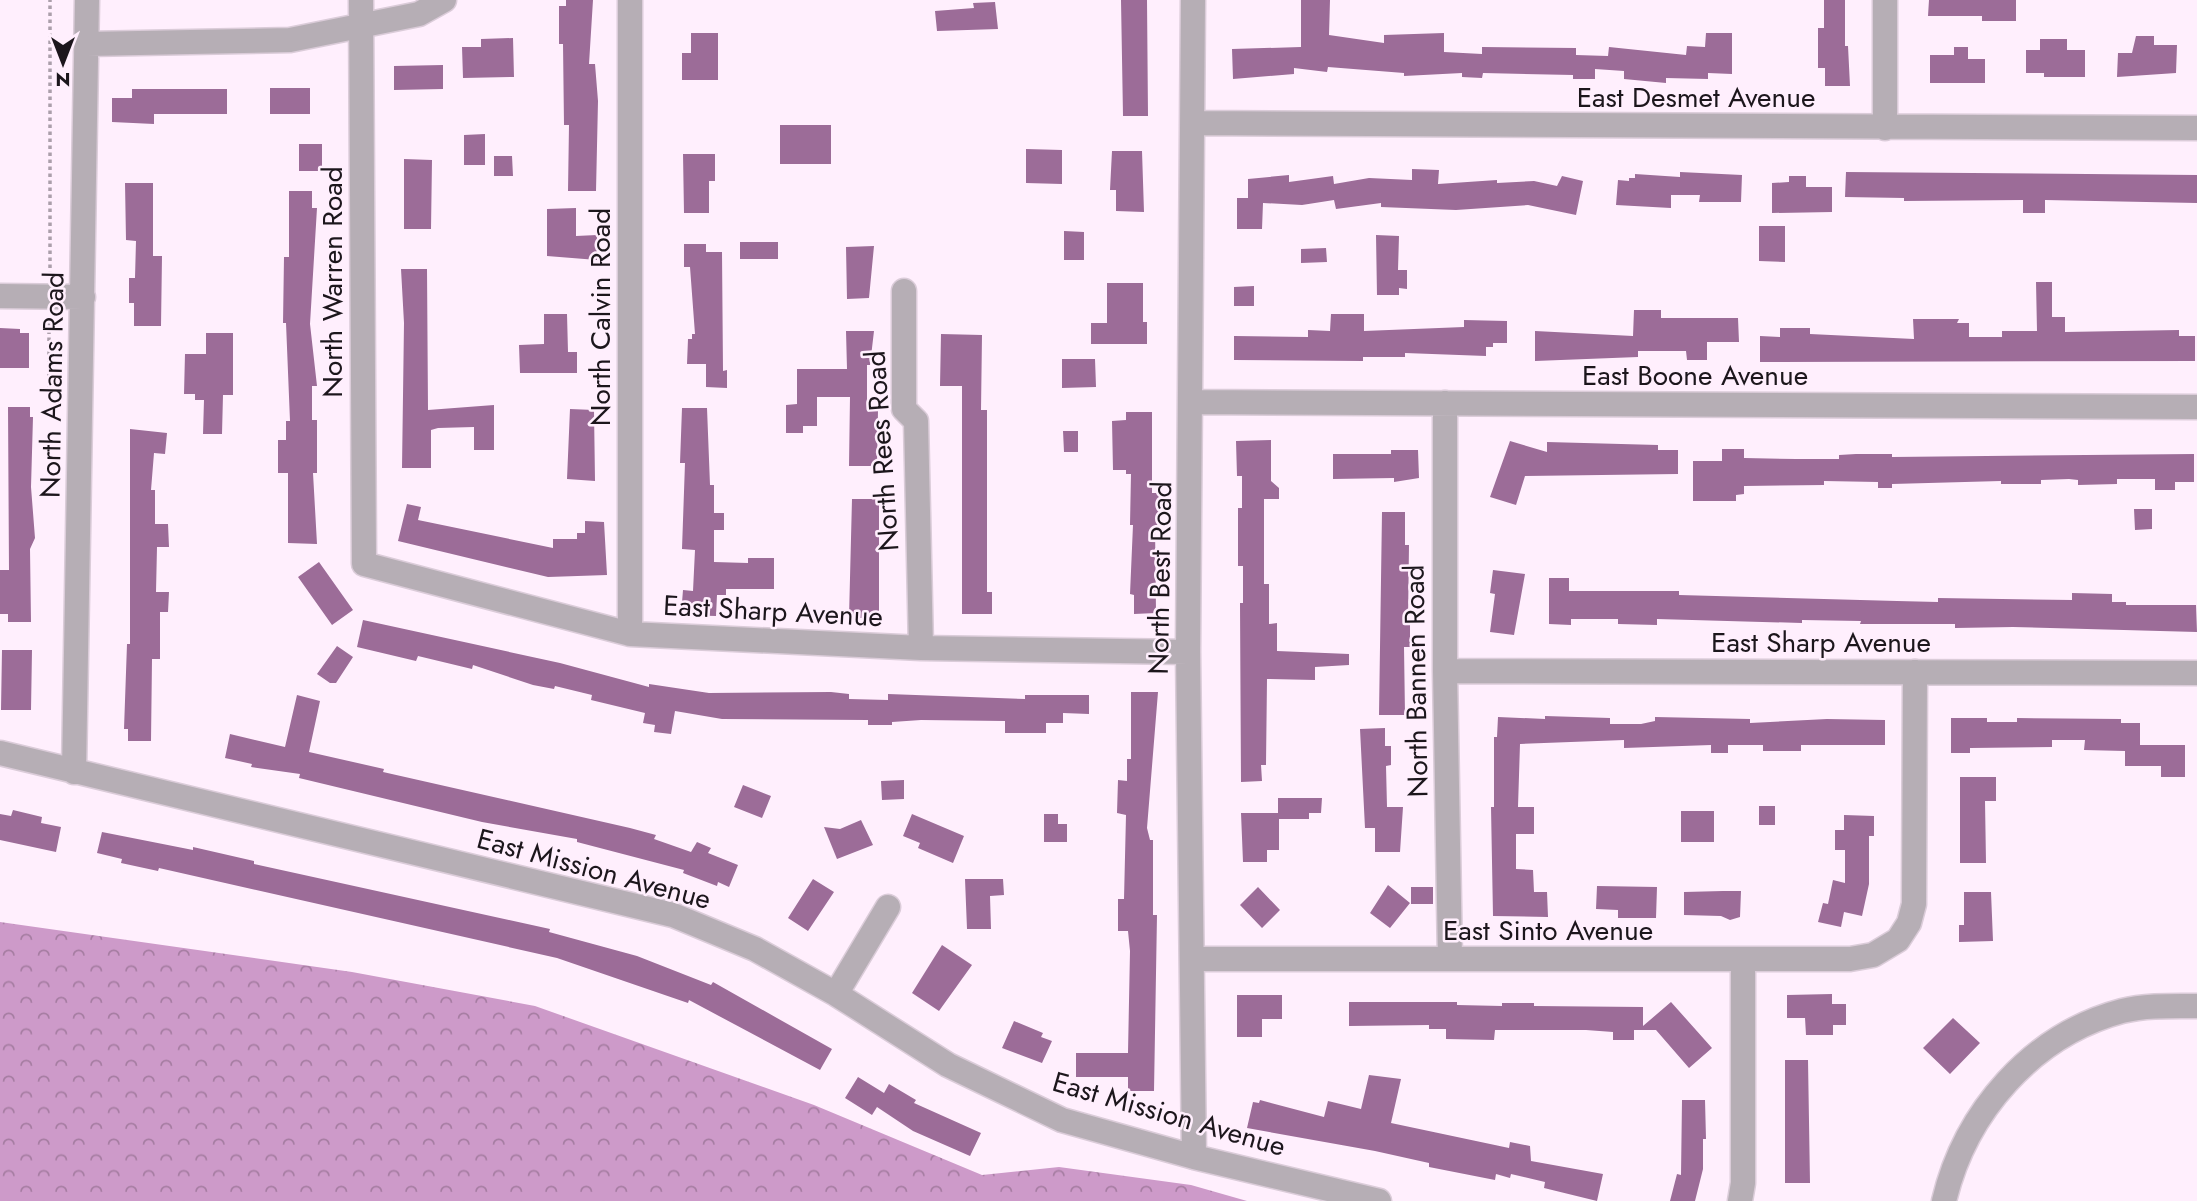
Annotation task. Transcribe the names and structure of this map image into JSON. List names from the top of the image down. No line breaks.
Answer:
{"streets":{"street":["East Desmet Avenue","North Warren Road","North Calvin Road","East Boone Avenue","North Adams Road","North Rees Road","North Best Road","East Sharp Avenue","North Bannen Road","East Mission Avenue","East Sinto Avenue"]},"crossings":[["East Desmet Avenue","North Best Road"],["North Warren Road","East Sharp Avenue"],["North Calvin Road","East Sharp Avenue"],["East Boone Avenue","North Best Road"],["East Boone Avenue","North Bannen Road"],["North Adams Road","East Mission Avenue"],["North Rees Road","East Sharp Avenue"],["North Best Road","East Sharp Avenue"],["North Best Road","East Mission Avenue"],["North Best Road","East Sinto Avenue"],["East Sharp Avenue","North Bannen Road"],["East Sharp Avenue","East Sinto Avenue"],["North Bannen Road","East Sinto Avenue"]],"north":"bottom"}
